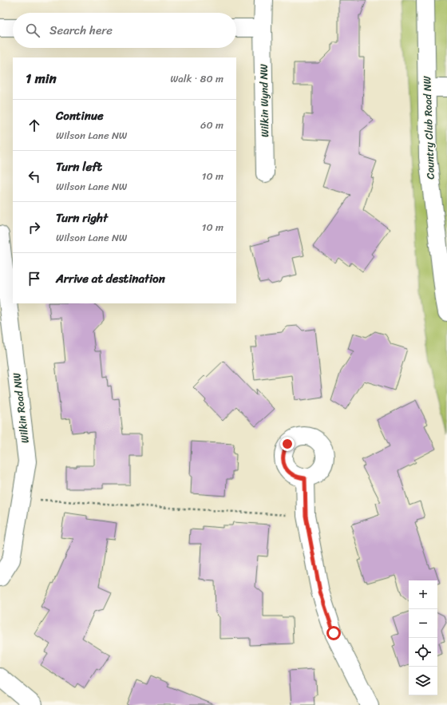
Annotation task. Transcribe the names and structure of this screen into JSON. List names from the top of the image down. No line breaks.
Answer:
{"streets":{"street":["Wilkin Wynd NW","Country Club Road NW","Wilkin Road NW"]},"page":{"search":"Search here","heading":["1 min","Walk · 80 m"],"list":[["Continue","Wilson Lane NW","60 m"],["Turn left","Wilson Lane NW","10 m"],["Turn right","Wilson Lane NW","10 m"],"Arrive at destination"],"map_buttons":["+","−"]}}
